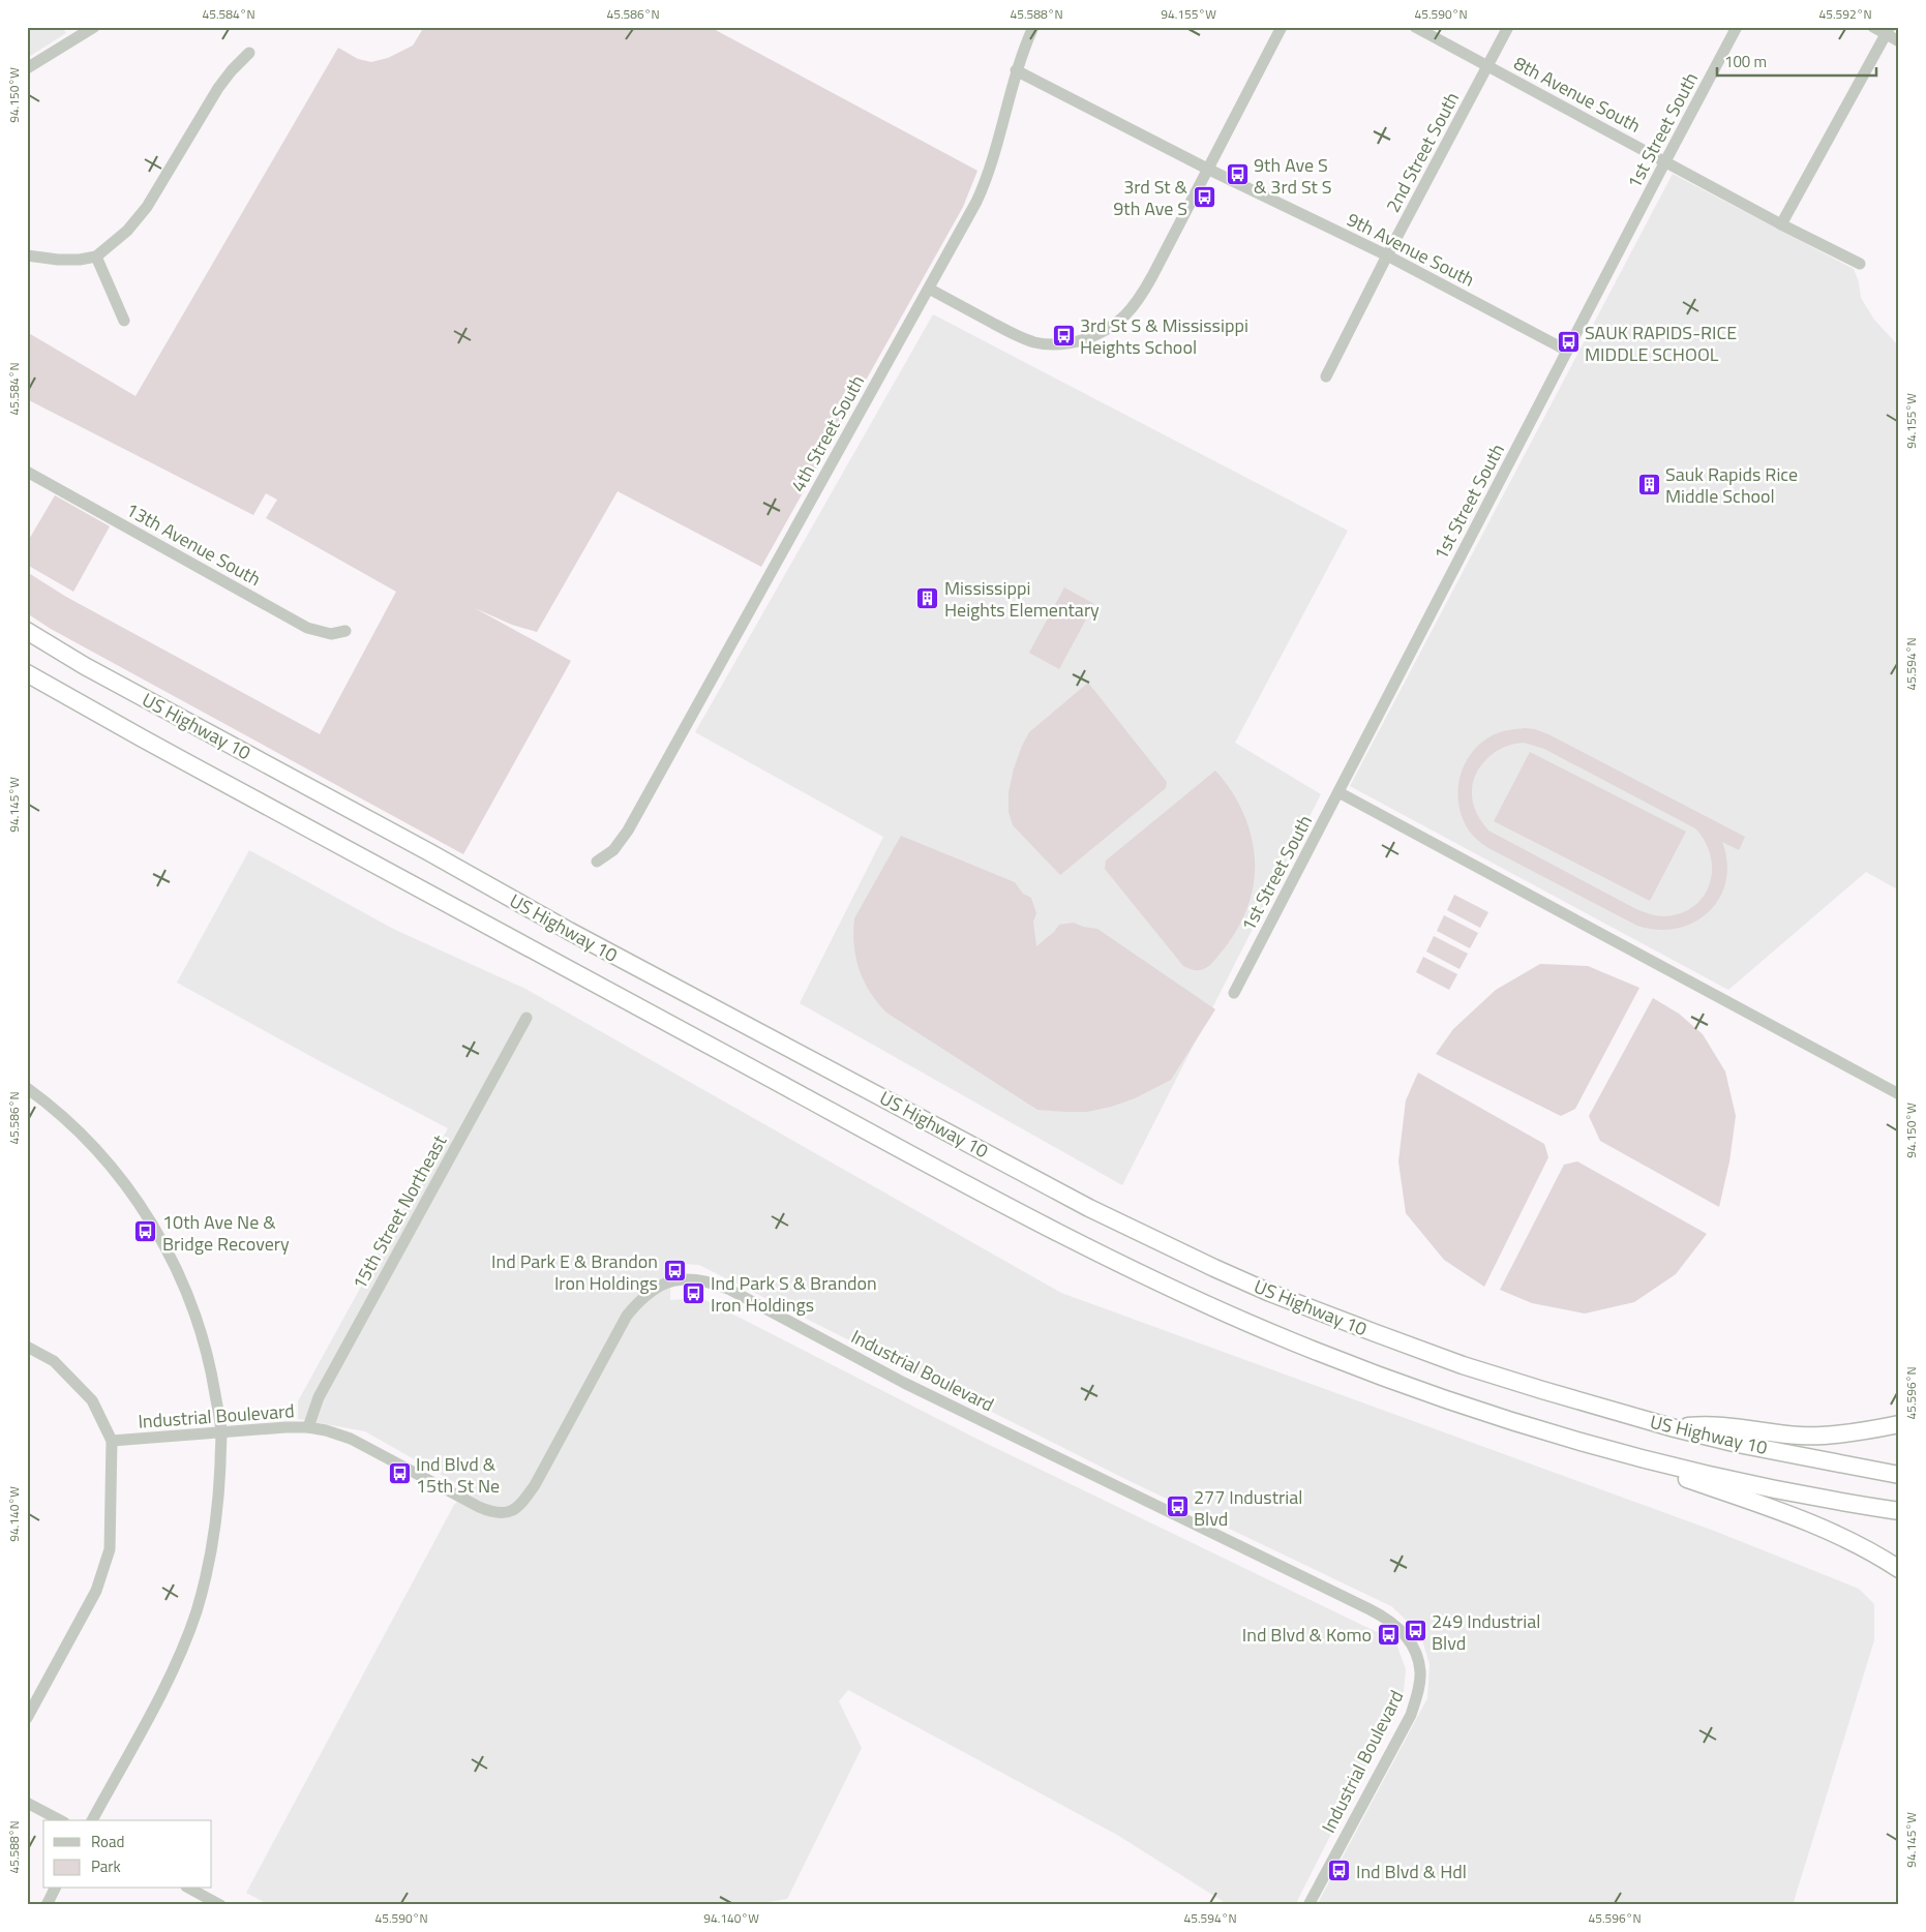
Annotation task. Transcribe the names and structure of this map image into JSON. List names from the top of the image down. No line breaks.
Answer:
{"streets":{"highway":["US Highway 10"],"street":["8th Avenue South","1st Street South","2nd Street South","9th Avenue South","4th Street South","13th Avenue South","15th Street Northeast","Industrial Boulevard"]},"crossings":[["8th Avenue South","1st Street South"],["8th Avenue South","2nd Street South"],["1st Street South","9th Avenue South"],["2nd Street South","9th Avenue South"],["9th Avenue South","4th Street South"],["15th Street Northeast","Industrial Boulevard"]],"places":{"bus stop":["9th Ave S & 3rd St S","3rd St & 9th Ave S","3rd St S & Mississippi Heights School","SAUK RAPIDS-RICE MIDDLE SCHOOL","10th Ave Ne & Bridge Recovery","Ind Park E & Brandon Iron Holdings","Ind Park S & Brandon Iron Holdings","Ind Blvd & 15th St Ne","277 Industrial Blvd","249 Industrial Blvd","Ind Blvd & Komo","Ind Blvd & Hdl"],"building":["Sauk Rapids Rice Middle School","Mississippi Heights Elementary"]},"legend":["Road","Park"],"scale_bar":"100 m","coordinates":["45.584°N","45.586°N","45.588°N","94.155°W","45.590°N","45.592°N","94.150°W","45.594°N","94.145°W","45.596°N","94.140°W"]}
